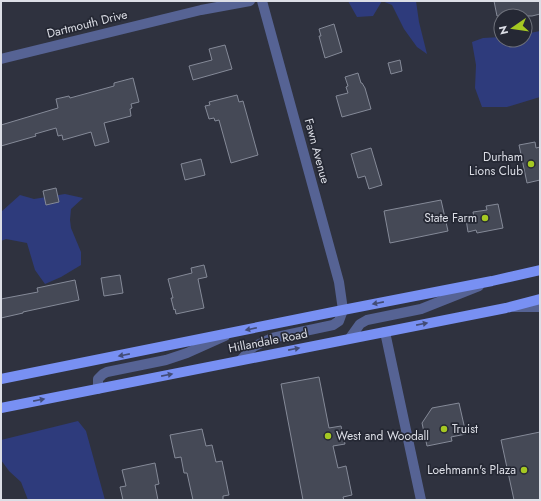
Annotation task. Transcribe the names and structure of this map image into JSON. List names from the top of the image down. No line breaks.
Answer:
{"streets":{"main road":["Hillandale Road"],"street":["Dartmouth Drive","Fawn Avenue"]},"crossings":[["Fawn Avenue","Hillandale Road"]],"places":["Durham Lions Club","State Farm","Truist","West and Woodall","Loehmann's Plaza"],"north":"left"}
